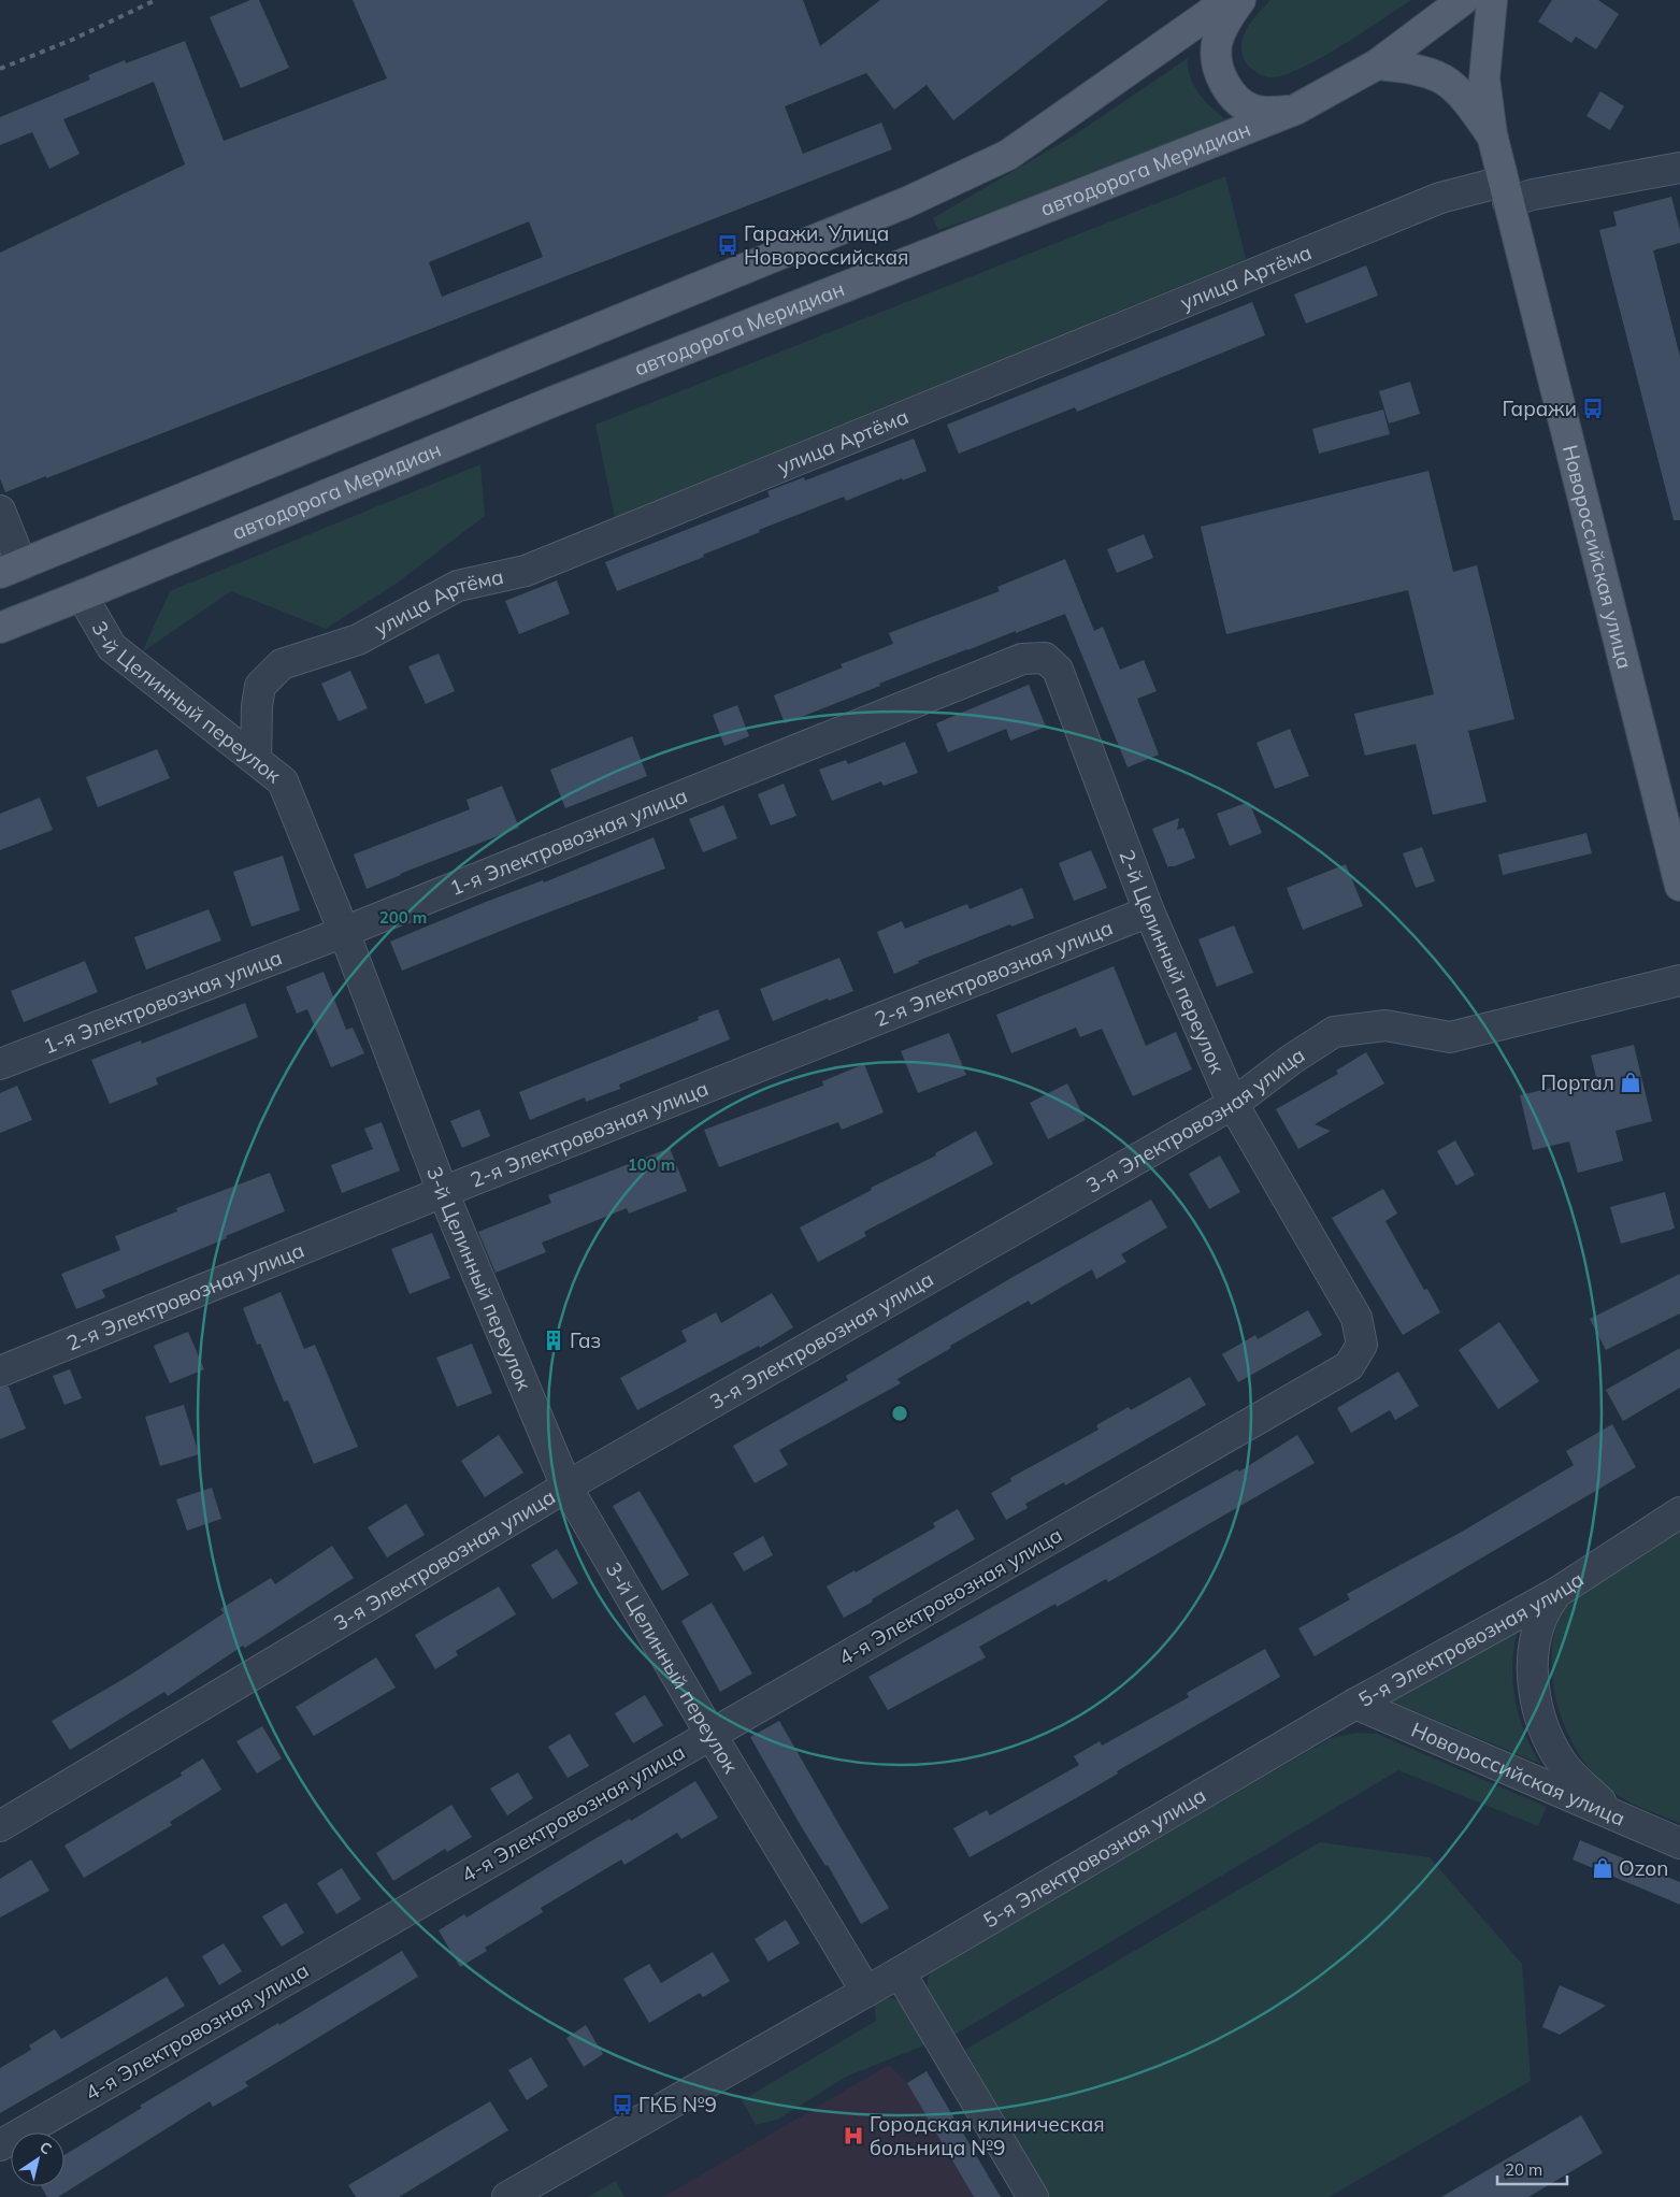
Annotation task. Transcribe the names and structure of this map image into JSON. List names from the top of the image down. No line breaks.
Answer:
{"streets":{"main road":["автодорога Меридиан","Новороссийская улица"],"street":["улица Артёма","3-й Целинный переулок","1-я Электровозная улица","2-й Целинный переулок","2-я Электровозная улица","3-я Электровозная улица","4-я Электровозная улица","5-я Электровозная улица"]},"crossings":[["автодорога Меридиан","3-й Целинный переулок"],["улица Артёма","Новороссийская улица"],["улица Артёма","3-й Целинный переулок"],["Новороссийская улица","5-я Электровозная улица"],["3-й Целинный переулок","1-я Электровозная улица"],["3-й Целинный переулок","2-я Электровозная улица"],["3-й Целинный переулок","3-я Электровозная улица"],["3-й Целинный переулок","4-я Электровозная улица"],["3-й Целинный переулок","5-я Электровозная улица"],["1-я Электровозная улица","2-й Целинный переулок"],["2-й Целинный переулок","2-я Электровозная улица"],["2-й Целинный переулок","3-я Электровозная улица"],["2-й Целинный переулок","4-я Электровозная улица"]],"places":{"bus stop":["Гаражи. Улица Новороссийская","Гаражи","ГКБ №9"],"shop":["Портал","Ozon"],"building":["Газ"],"hospital":["Городская клиническая больница №9"]},"scale_bar":"20 m","north":"top right","rings":["200 m","100 m"]}
